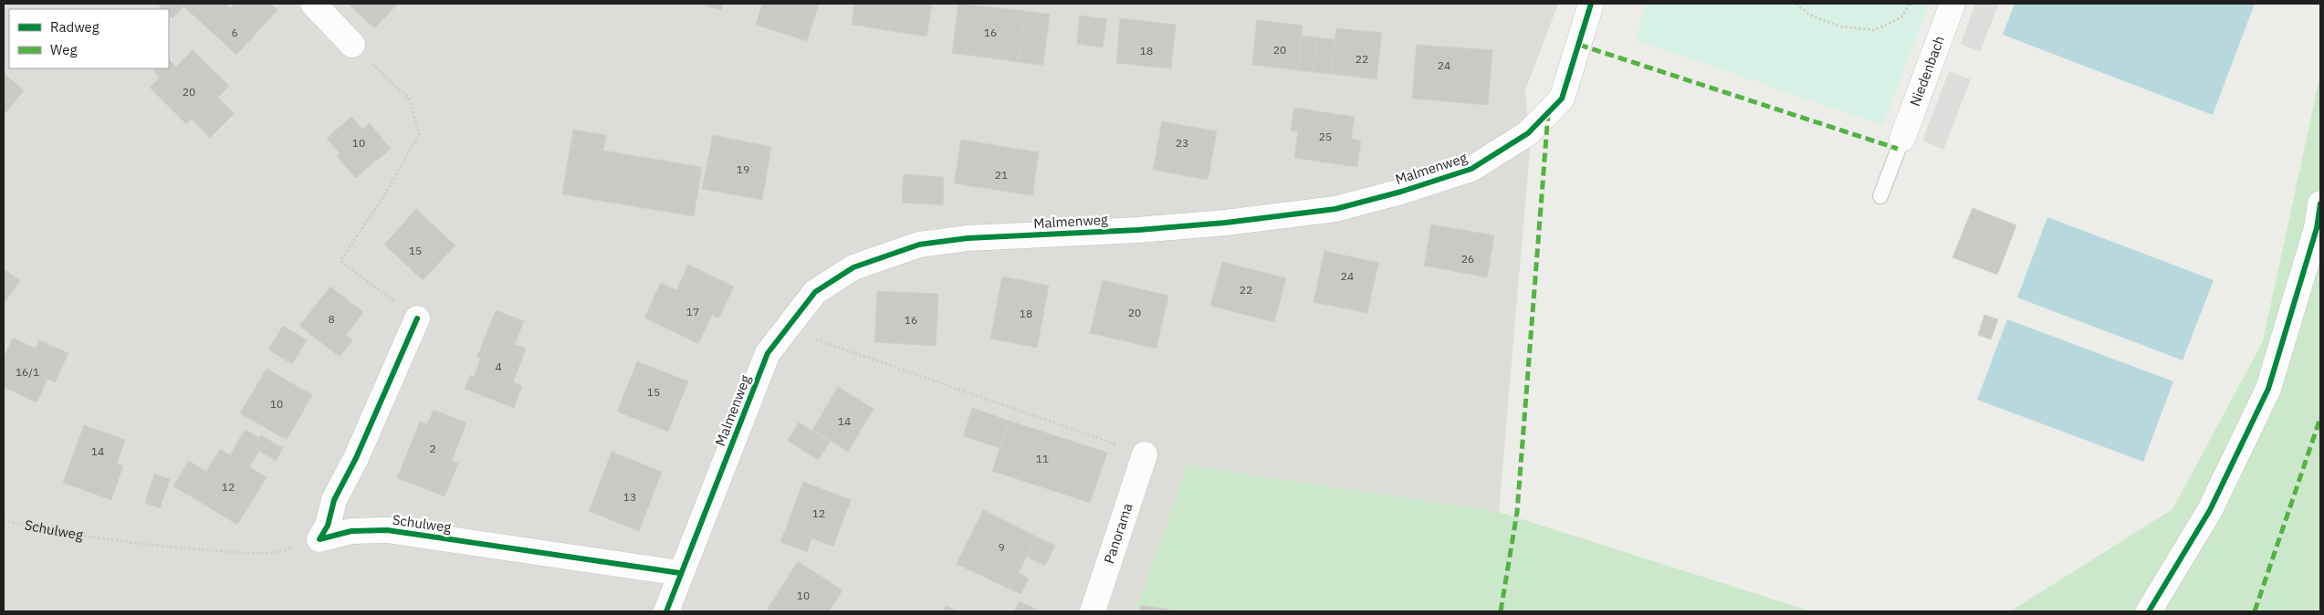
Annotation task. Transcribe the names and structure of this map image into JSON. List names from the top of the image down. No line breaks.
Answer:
{"streets":{"street":["Niedenbach","Malmenweg","Schulweg","Panorama"]},"crossings":[["Malmenweg","Schulweg"]],"house_numbers":["6","16","20","18","22","24","20","25","10","23","19","21","15","26","24","22","17","20","18","8","16","4","16/1","15","10","14","2","14","11","12","13","12","9","10"],"legend":["Radweg","Weg"]}
